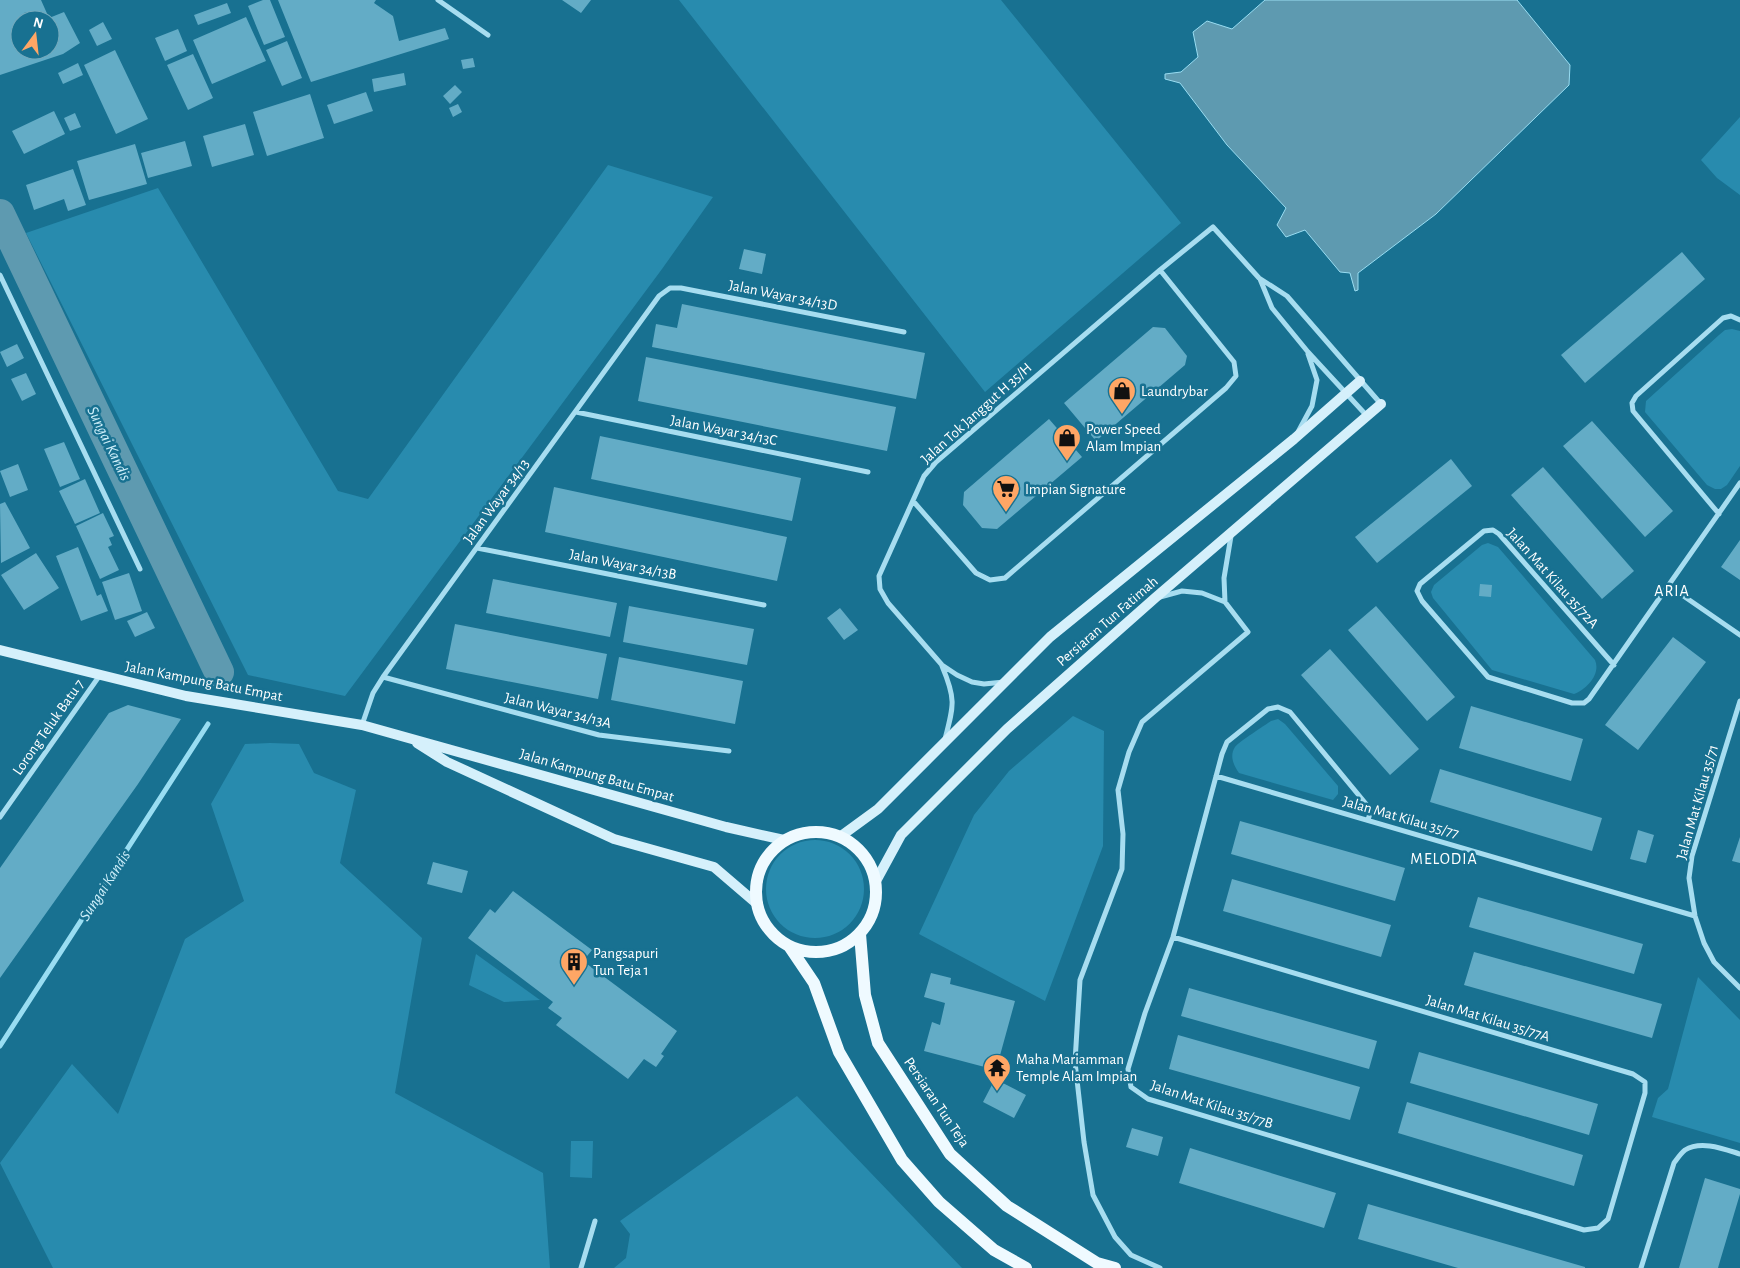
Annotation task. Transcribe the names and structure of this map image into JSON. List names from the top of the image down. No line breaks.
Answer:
{"streets":{"main road":["Persiaran Tun Teja"],"street":["Jalan Wayar 34/13D","Jalan Tok Janggut H 35/H","Jalan Wayar 34/13C","Jalan Wayar 34/13","Jalan Wayar 34/13B","Jalan Mat Kilau 35/72A","Persiaran Tun Fatimah","Jalan Kampung Batu Empat","Jalan Wayar 34/13A","Lorong Teluk Batu 7","Jalan Mat Kilau 35/71","Jalan Mat Kilau 35/77","Jalan Mat Kilau 35/77A","Jalan Mat Kilau 35/77B"]},"crossings":[["Jalan Wayar 34/13D","Jalan Wayar 34/13"],["Jalan Wayar 34/13C","Jalan Wayar 34/13"],["Jalan Wayar 34/13","Jalan Wayar 34/13B"],["Jalan Wayar 34/13","Jalan Kampung Batu Empat"],["Jalan Wayar 34/13","Jalan Wayar 34/13A"],["Persiaran Tun Fatimah","Jalan Kampung Batu Empat"],["Persiaran Tun Fatimah","Persiaran Tun Teja"],["Jalan Kampung Batu Empat","Lorong Teluk Batu 7"],["Jalan Kampung Batu Empat","Persiaran Tun Teja"],["Jalan Mat Kilau 35/71","Jalan Mat Kilau 35/77"],["Jalan Mat Kilau 35/77","Jalan Mat Kilau 35/77B"],["Jalan Mat Kilau 35/77A","Jalan Mat Kilau 35/77B"]],"districts":["ARIA","MELODIA"],"water":["Sungai Kandis"],"places":{"shop":["Laundrybar","Power Speed Alam Impian"],"supermarket":["Impian Signature"],"building":["Pangsapuri Tun Teja 1"],"temple":["Maha Mariamman Temple Alam Impian"]},"north":"top"}
